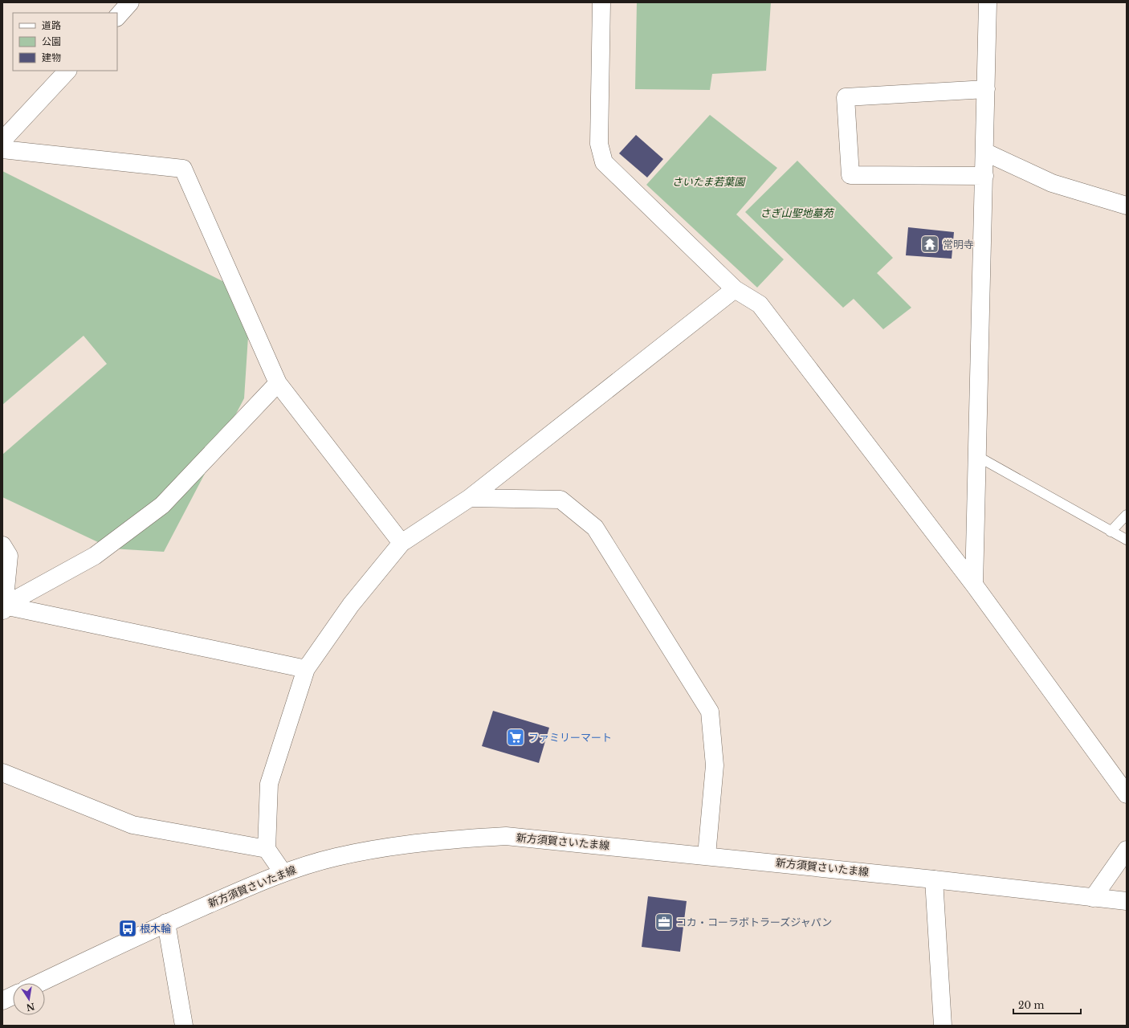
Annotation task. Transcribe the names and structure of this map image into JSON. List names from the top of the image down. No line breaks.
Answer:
{"streets":{"street":["新方須賀さいたま線"]},"parks":["さいたま若葉園","さぎ山聖地墓苑"],"places":{"temple":["常明寺"],"supermarket":["ファミリーマート"],"office":["コカ・コーラボトラーズジャパン"],"bus stop":["根木輪"]},"legend":["道路","公園","建物"],"scale_bar":"20 m","north":"bottom"}
